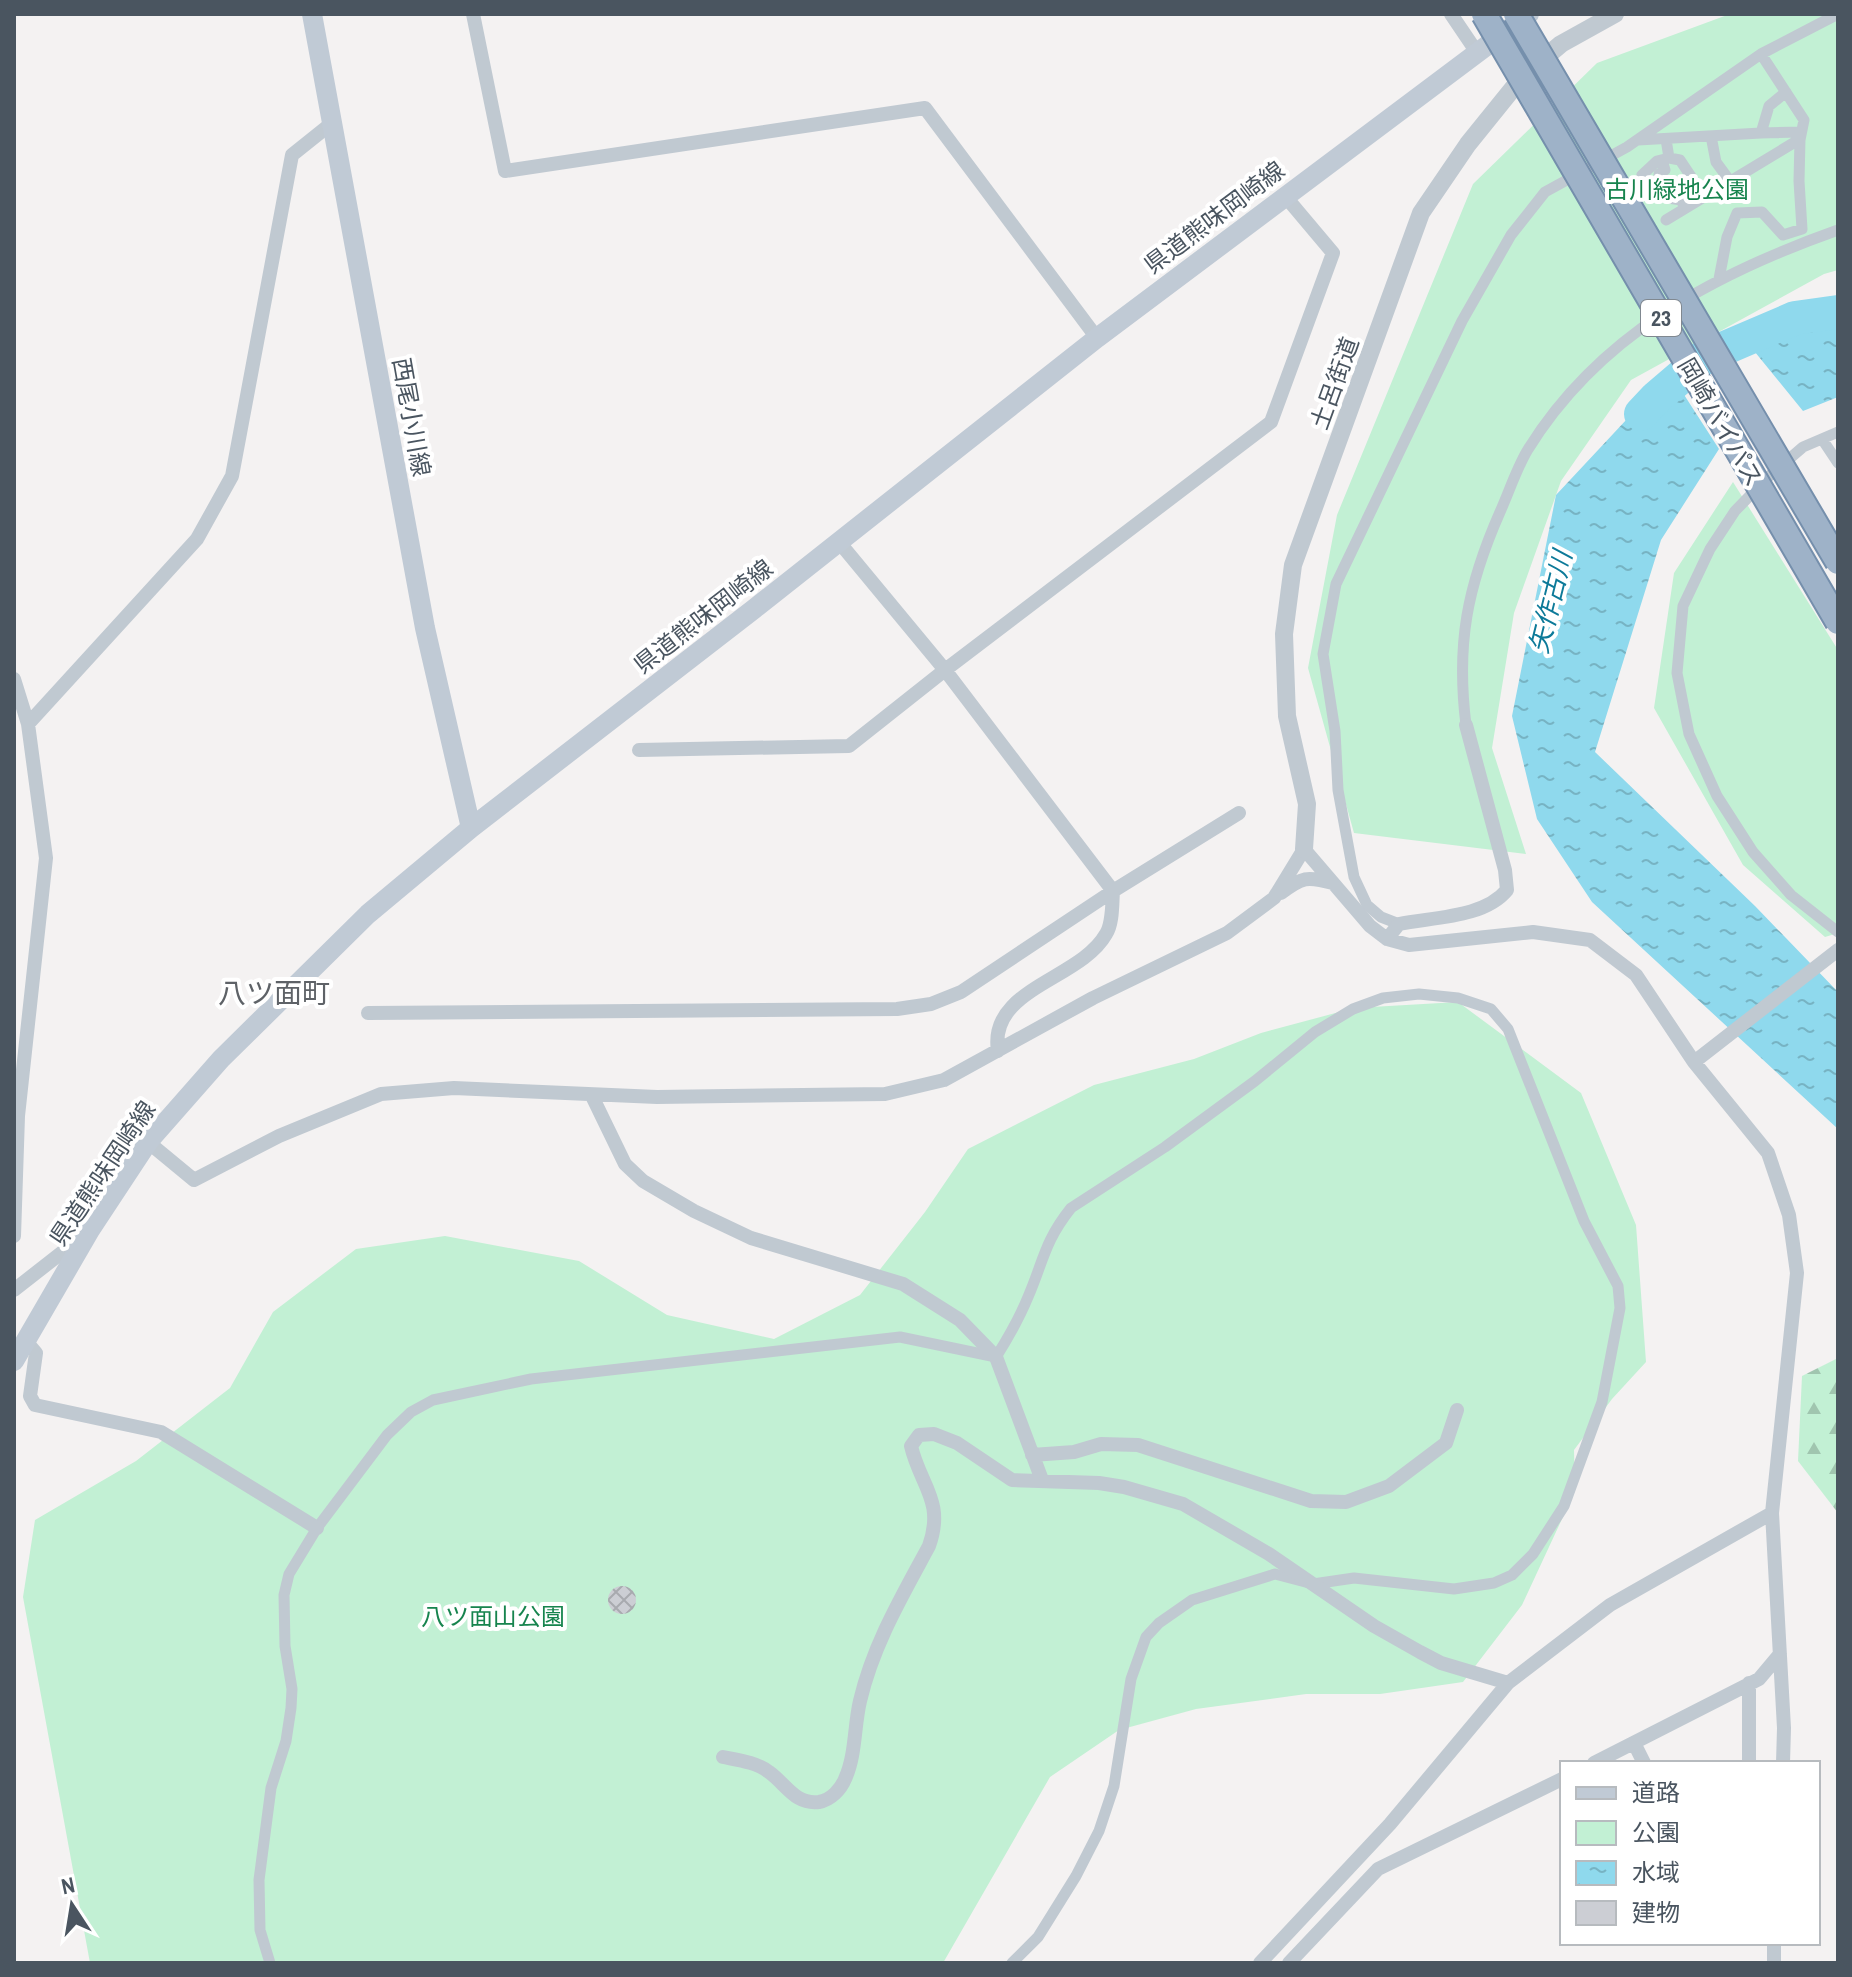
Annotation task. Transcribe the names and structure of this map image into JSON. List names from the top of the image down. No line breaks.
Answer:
{"streets":{"highway":["23","岡崎バイパス"],"main road":["県道熊味岡崎線","西尾小川線"],"street":["土呂街道"]},"crossings":[["県道熊味岡崎線","西尾小川線"]],"districts":["八ツ面町"],"water":["矢作古川"],"parks":["古川緑地公園","八ツ面山公園"],"legend":["道路","公園","水域","建物"],"north":"top"}
